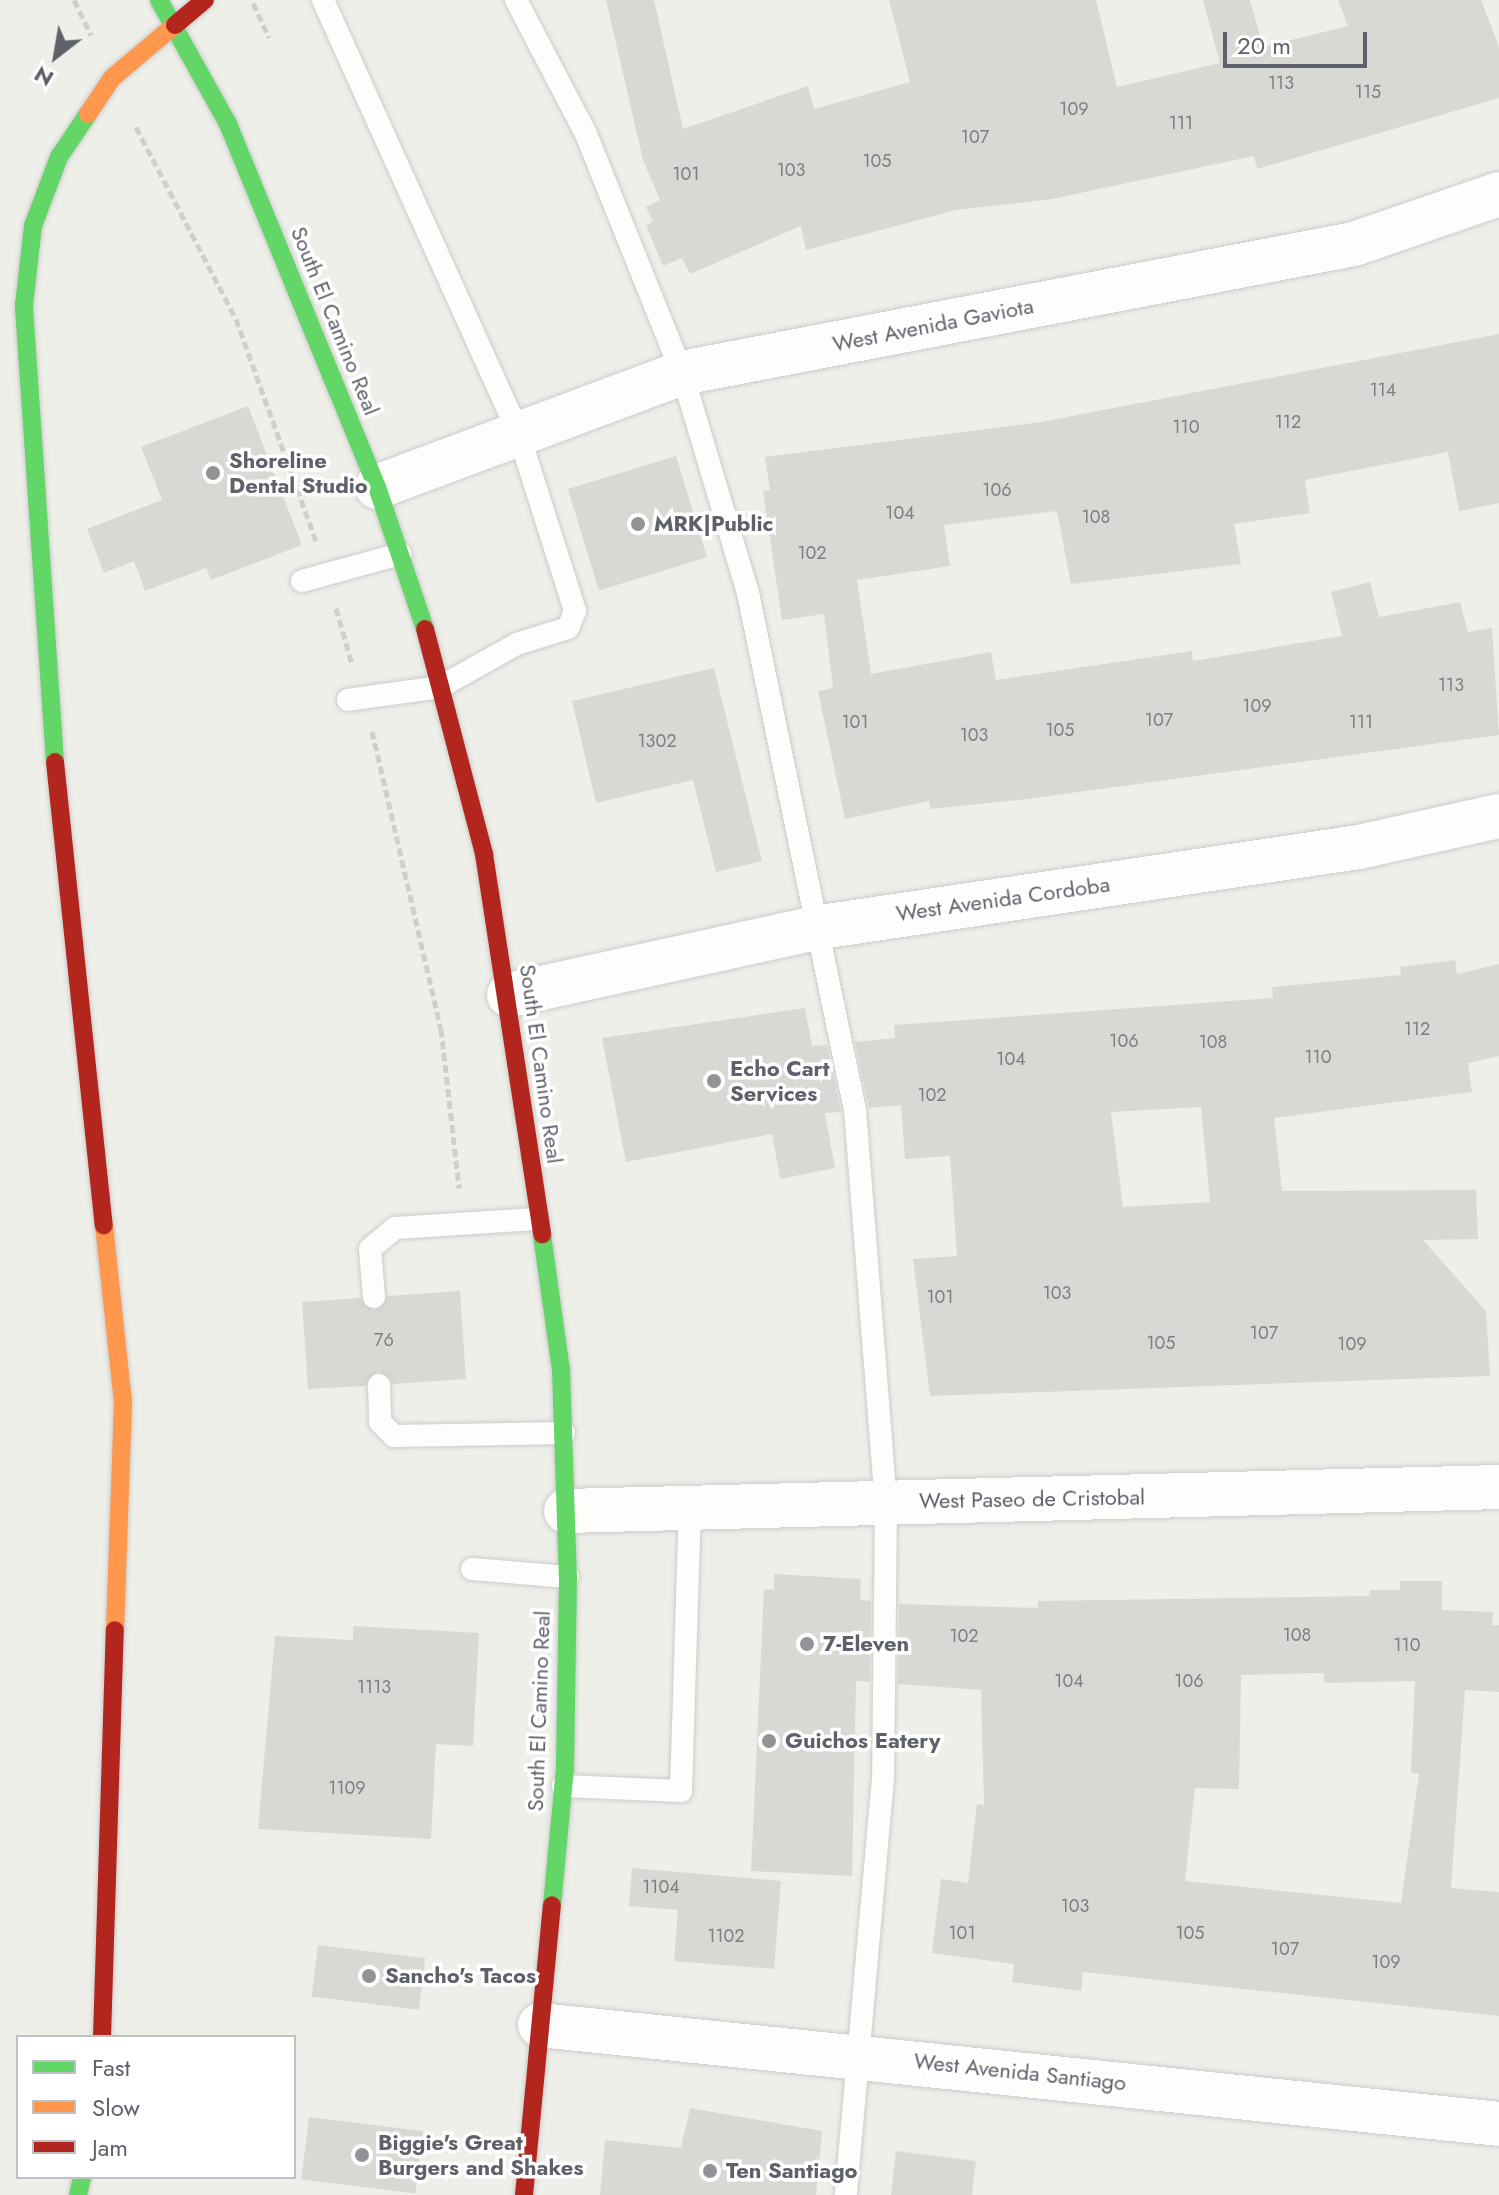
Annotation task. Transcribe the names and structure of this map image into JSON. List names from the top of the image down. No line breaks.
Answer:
{"streets":{"main road":["South El Camino Real"],"street":["West Avenida Gaviota","West Avenida Cordoba","West Paseo de Cristobal","West Avenida Santiago"]},"crossings":[["South El Camino Real","West Avenida Gaviota"],["South El Camino Real","West Avenida Cordoba"],["South El Camino Real","West Paseo de Cristobal"],["South El Camino Real","West Avenida Santiago"]],"places":["Shoreline Dental Studio","MRK|Public","Echo Cart Services","7-Eleven","Guichos Eatery","Sancho's Tacos","Biggie's Great Burgers and Shakes","Ten Santiago"],"house_numbers":["113","115","109","111","107","105","103","101","114","112","110","106","104","108","102","113","109","107","101","111","105","103","1302","112","106","108","110","104","102","103","101","107","76","105","109","108","102","110","104","106","1113","1109","1104","103","101","105","1102","107","109"],"legend":["Fast","Slow","Jam"],"scale_bar":"20 m","north":"bottom left"}
